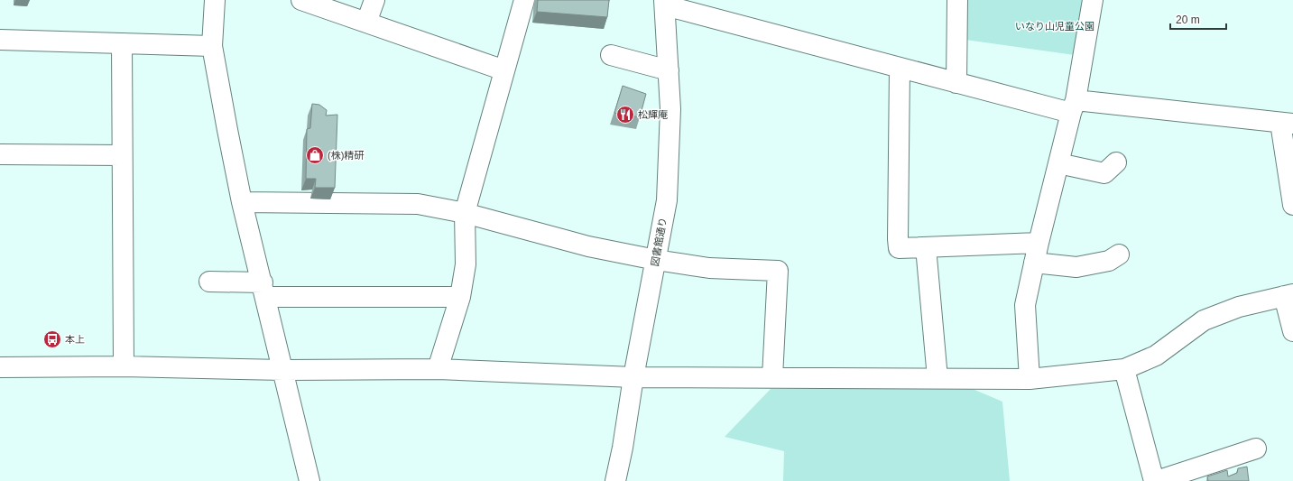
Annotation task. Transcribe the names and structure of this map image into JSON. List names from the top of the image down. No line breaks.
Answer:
{"streets":{"street":["図書館通り"]},"parks":["いなり山児童公園"],"places":{"restaurant":["松輝庵"],"shop":["(株)精研"],"bus stop":["本上"]},"scale_bar":"20 m"}
